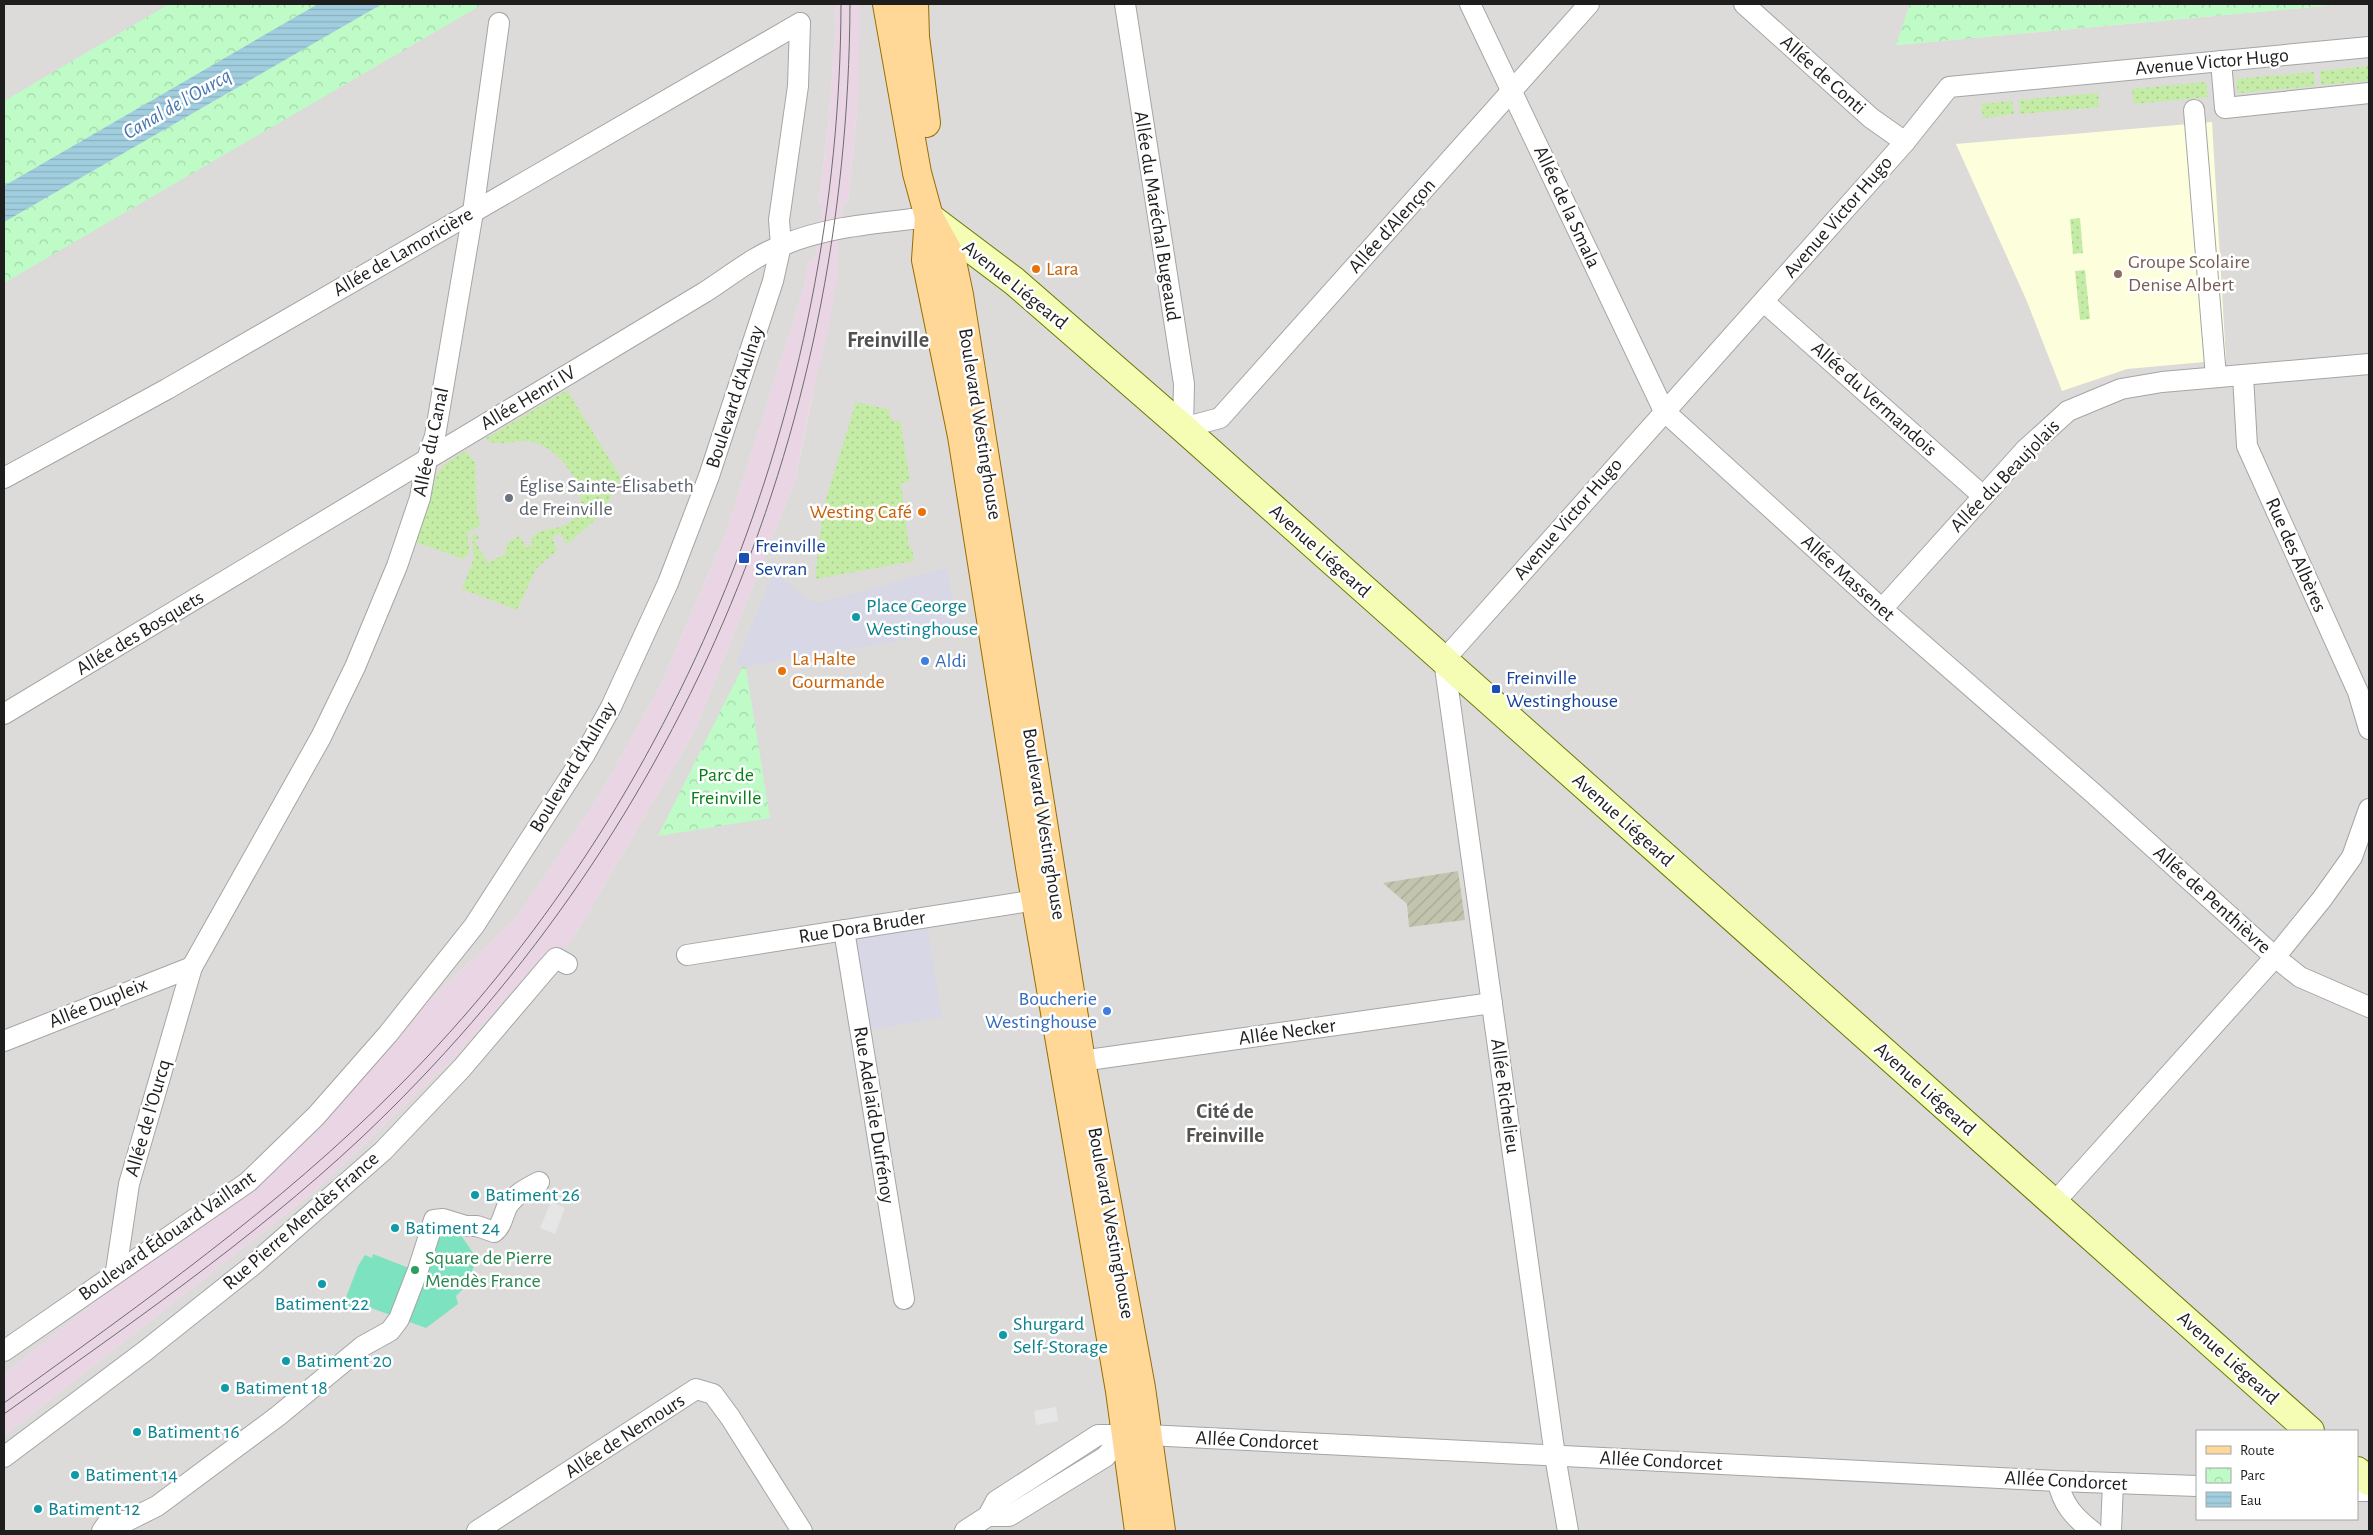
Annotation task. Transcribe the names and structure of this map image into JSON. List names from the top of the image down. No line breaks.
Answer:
{"streets":{"main road":["Boulevard Westinghouse"],"street":["Avenue Victor Hugo","Allée de Conti","Allée de la Smala","Allée du Maréchal Bugeaud","Allée d'Alençon","Allée de Lamoricière","Avenue Liégeard","Boulevard d'Aulnay","Allée Henri IV","Allée du Vermandois","Allée du Canal","Allée du Beaujolais","Rue des Albères","Allée Massenet","Allée des Bosquets","Allée de Penthièvre","Rue Dora Bruder","Allée Dupleix","Allée Necker","Allée Richelieu","Rue Adelaïde Dufrénoy","Allée de l'Ourcq","Rue Pierre Mendès France","Boulevard Édouard Vaillant","Allée de Nemours","Allée Condorcet"]},"crossings":[["Avenue Victor Hugo","Allée de Conti"],["Avenue Victor Hugo","Allée de la Smala"],["Avenue Victor Hugo","Avenue Liégeard"],["Avenue Victor Hugo","Allée du Vermandois"],["Avenue Victor Hugo","Allée Massenet"],["Avenue Victor Hugo","Allée Richelieu"],["Allée de la Smala","Allée d'Alençon"],["Allée de la Smala","Allée Massenet"],["Allée du Maréchal Bugeaud","Allée d'Alençon"],["Allée du Maréchal Bugeaud","Avenue Liégeard"],["Allée d'Alençon","Avenue Liégeard"],["Allée de Lamoricière","Boulevard d'Aulnay"],["Allée de Lamoricière","Allée du Canal"],["Avenue Liégeard","Allée Henri IV"],["Avenue Liégeard","Boulevard Westinghouse"],["Avenue Liégeard","Allée de Penthièvre"],["Avenue Liégeard","Allée Richelieu"],["Boulevard d'Aulnay","Allée Henri IV"],["Boulevard d'Aulnay","Boulevard Édouard Vaillant"],["Allée Henri IV","Boulevard Westinghouse"],["Allée Henri IV","Allée du Canal"],["Allée Henri IV","Allée des Bosquets"],["Allée du Vermandois","Allée du Beaujolais"],["Boulevard Westinghouse","Rue Dora Bruder"],["Boulevard Westinghouse","Allée Necker"],["Boulevard Westinghouse","Allée Condorcet"],["Allée du Canal","Allée Dupleix"],["Allée du Canal","Allée de l'Ourcq"],["Allée du Beaujolais","Rue des Albères"],["Allée du Beaujolais","Allée Massenet"],["Allée Massenet","Allée de Penthièvre"],["Rue Dora Bruder","Rue Adelaïde Dufrénoy"],["Allée Dupleix","Allée de l'Ourcq"],["Allée Necker","Allée Richelieu"],["Allée Richelieu","Allée Condorcet"],["Allée de l'Ourcq","Boulevard Édouard Vaillant"]],"districts":["Freinville","Cité de Freinville"],"water":["Canal de l'Ourcq"],"parks":["Parc de Freinville"],"places":{"other":["Lara","Groupe Scolaire Denise Albert","Église Sainte-Élisabeth de Freinville","Westing Café","Place George Westinghouse","Aldi","La Halte Gourmande","Boucherie Westinghouse","Batiment 26","Batiment 24","Square de Pierre Mendès France","Batiment 22","Shurgard Self-Storage","Batiment 20","Batiment 18","Batiment 16","Batiment 14","Batiment 12"],"transit":["Freinville Sevran","Freinville Westinghouse"]},"legend":["Route","Parc","Eau"]}
